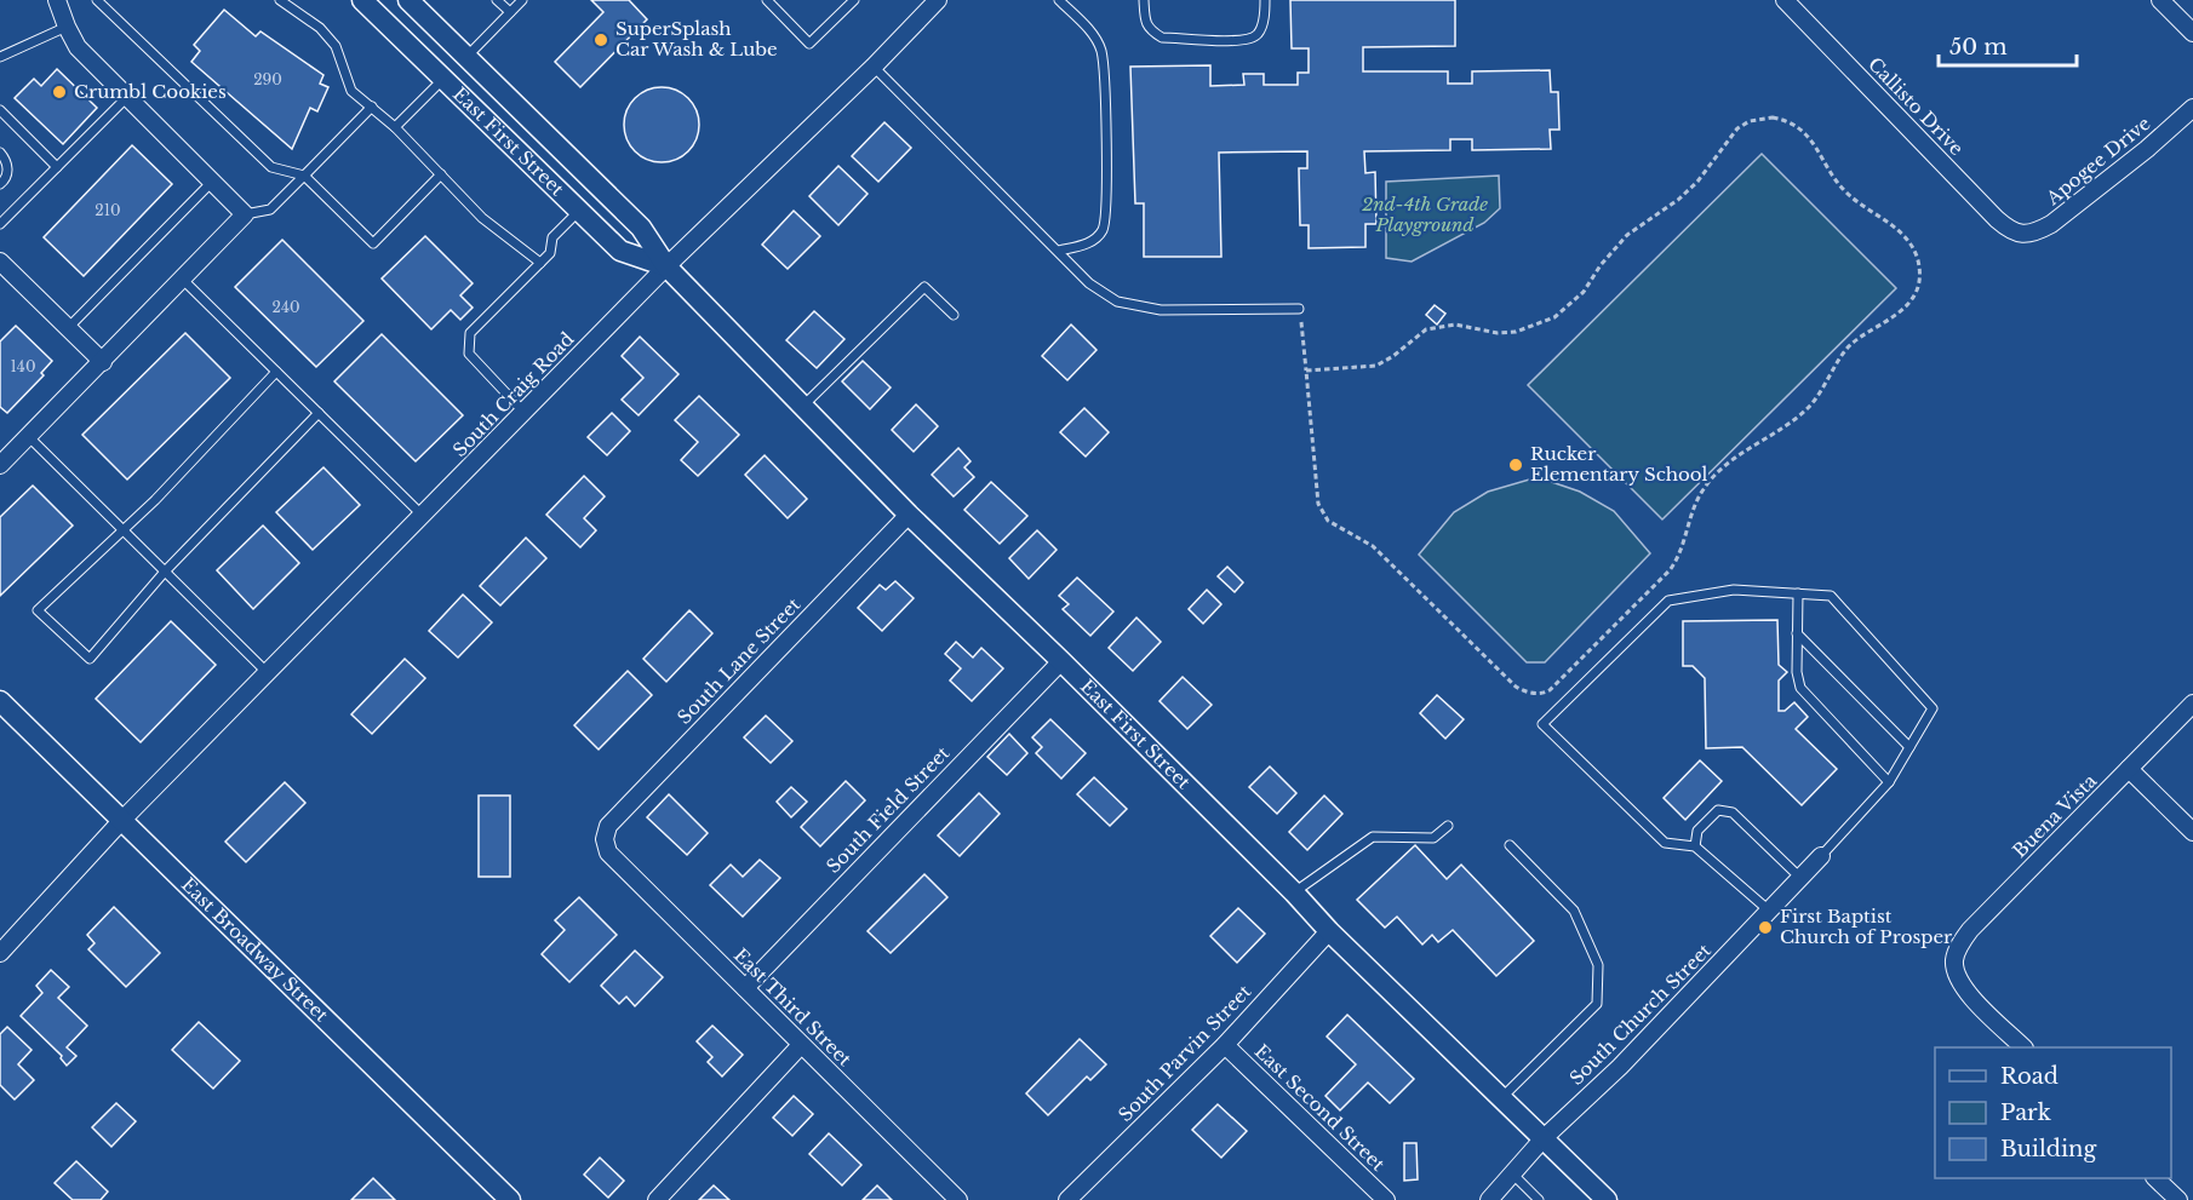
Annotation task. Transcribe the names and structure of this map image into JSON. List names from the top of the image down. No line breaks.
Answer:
{"streets":{"street":["Callisto Drive","East First Street","Apogee Drive","South Craig Road","South Lane Street","South Field Street","Buena Vista","East Broadway Street","East Third Street","South Church Street","South Parvin Street","East Second Street"]},"crossings":[["Callisto Drive","Apogee Drive"],["East First Street","South Craig Road"],["East First Street","South Lane Street"],["East First Street","South Field Street"],["East First Street","South Church Street"],["East First Street","South Parvin Street"],["South Craig Road","East Broadway Street"],["South Lane Street","East Third Street"],["South Field Street","East Third Street"],["South Parvin Street","East Second Street"]],"parks":["2nd-4th Grade Playground"],"places":["SuperSplash Car Wash & Lube","Crumbl Cookies","Rucker Elementary School","First Baptist Church of Prosper"],"house_numbers":["290","210","240","140"],"legend":["Road","Park","Building"],"scale_bar":"50 m"}
